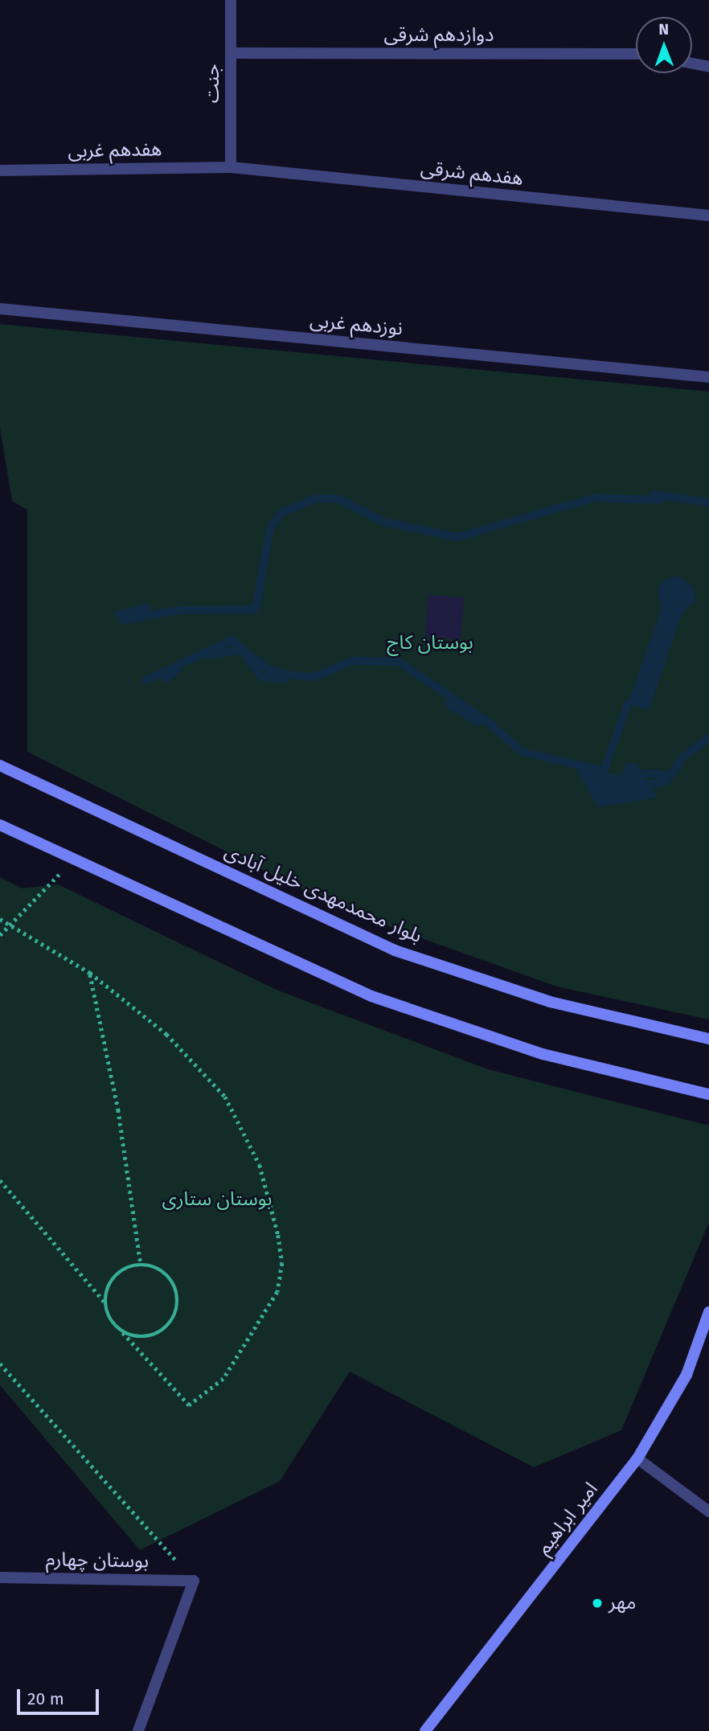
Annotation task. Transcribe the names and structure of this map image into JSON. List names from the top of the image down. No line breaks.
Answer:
{"streets":{"main road":["بلوار محمدمهدی خلیل آبادی","امیر ابراهیم"],"street":["دوازدهم شرقی","جنت","هفدهم غربی","هفدهم شرقی","نوزدهم غربی","بوستان چهارم"]},"crossings":[["دوازدهم شرقی","جنت"],["جنت","هفدهم غربی"],["جنت","هفدهم شرقی"],["هفدهم غربی","هفدهم شرقی"]],"parks":["بوستان کاج","بوستان ستاری"],"places":["مهر"],"scale_bar":"20 m","north":"top"}
